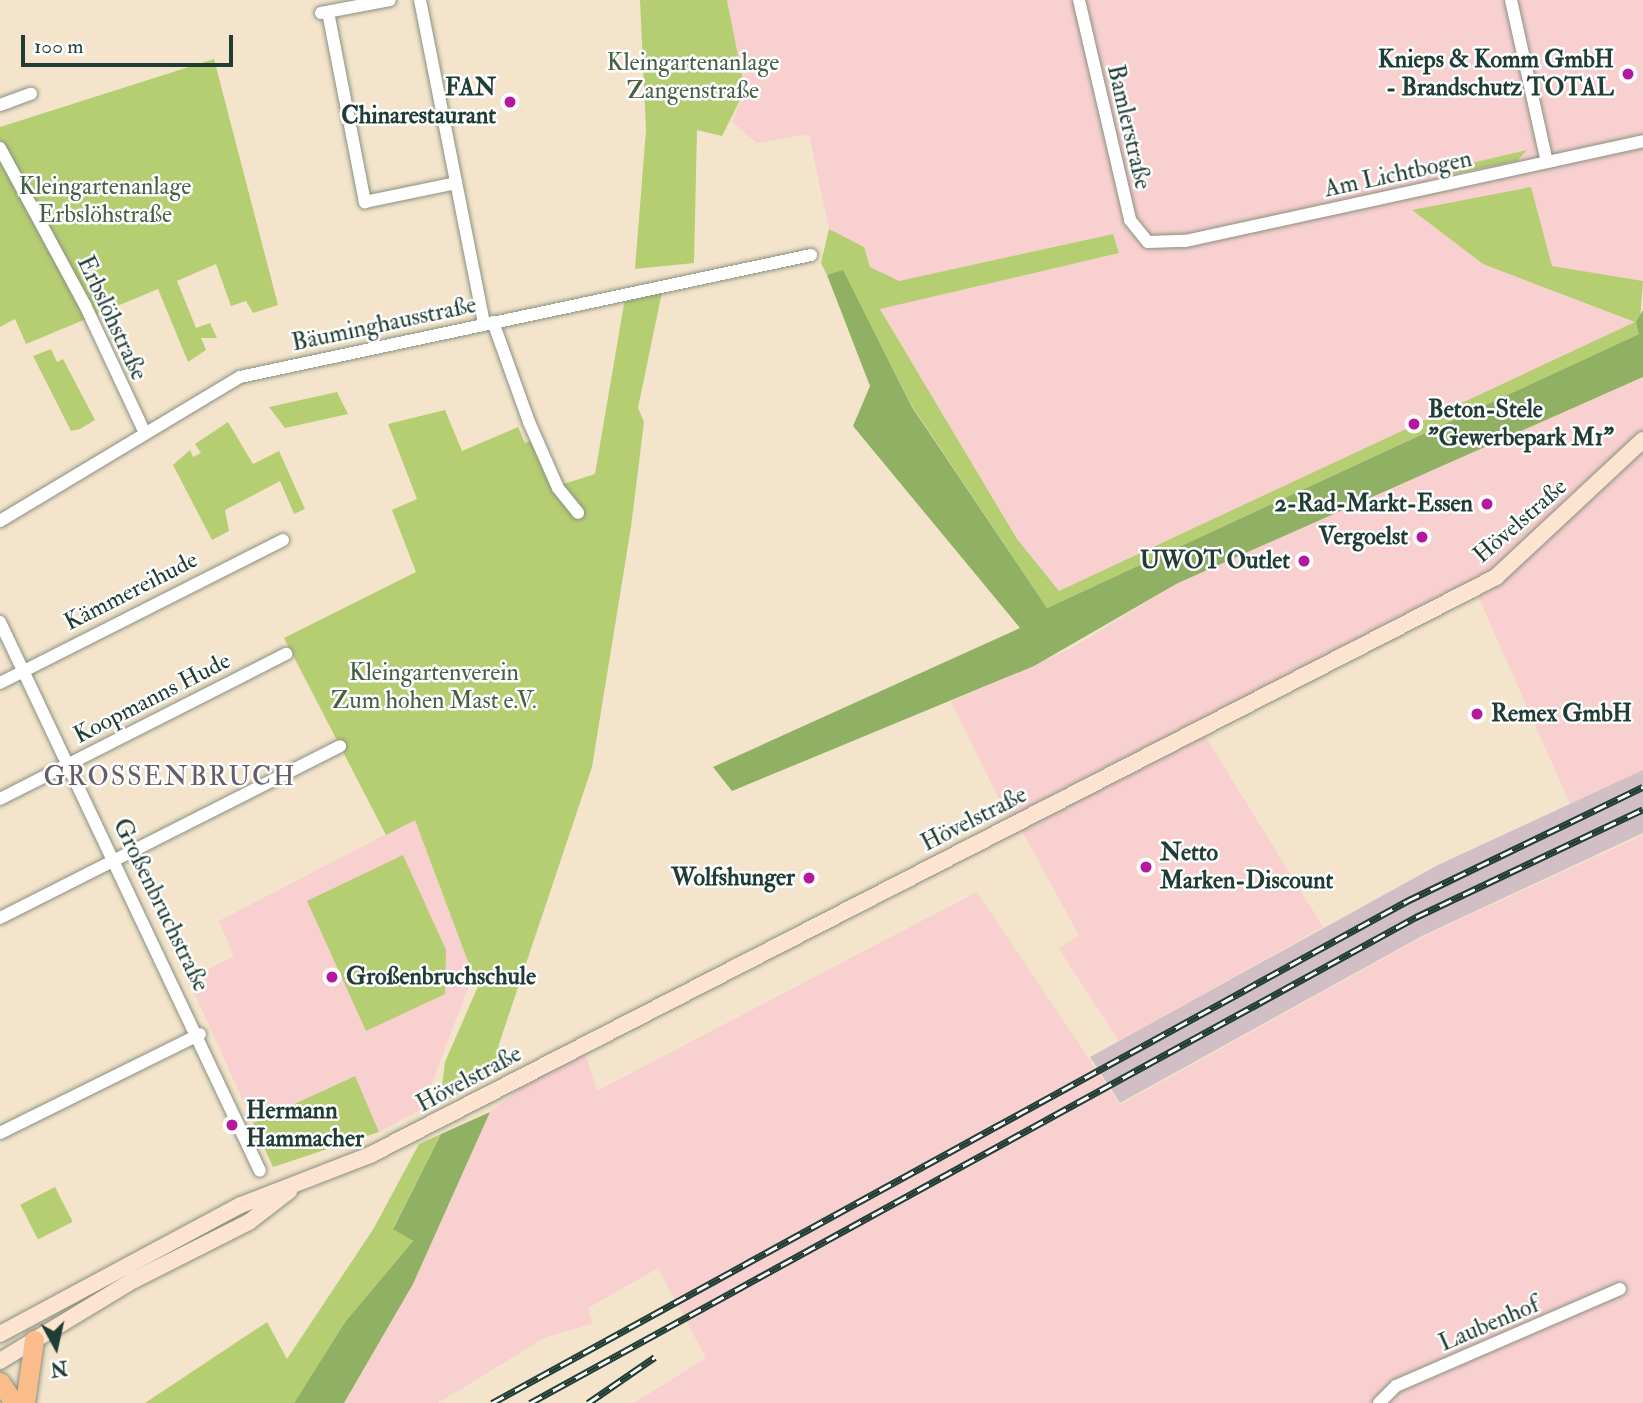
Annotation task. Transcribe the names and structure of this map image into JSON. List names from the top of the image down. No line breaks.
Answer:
{"streets":{"main road":["Hövelstraße"],"street":["Bamlerstraße","Am Lichtbogen","Erbslöhstraße","Bäuminghausstraße","Kämmereihude","Koopmanns Hude","Großenbruchstraße","Laubenhof"]},"crossings":[["Bamlerstraße","Am Lichtbogen"],["Erbslöhstraße","Bäuminghausstraße"],["Kämmereihude","Großenbruchstraße"],["Koopmanns Hude","Großenbruchstraße"]],"districts":["GROSSENBRUCH"],"parks":["Kleingartenanlage Zangenstraße","Kleingartenanlage Erbslöhstraße","Kleingartenverein Zum hohen Mast e.V."],"places":["Knieps & Komm GmbH - Brandschutz TOTAL","FAN Chinarestaurant","Beton-Stele \"Gewerbepark M1\"","2-Rad-Markt-Essen","Vergoelst","UWOT Outlet","Remex GmbH","Netto Marken-Discount","Wolfshunger","Großenbruchschule","Hermann Hammacher"],"scale_bar":"100 m","north":"bottom"}
